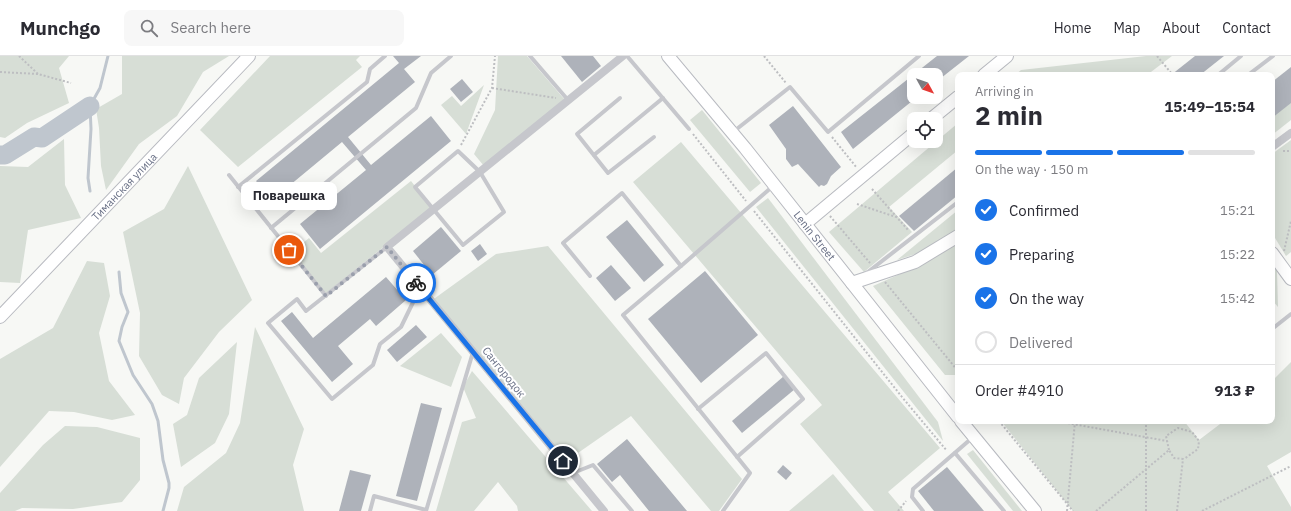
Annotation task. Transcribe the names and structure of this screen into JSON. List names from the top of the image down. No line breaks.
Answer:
{"streets":{"street":["Тиманская улица","Lenin Street","Сангородок"]},"places":["Поварешка"],"north":"bottom right","page":{"header":"Munchgo","search":"Search here","nav":["Home","Map","About","Contact"],"heading":["2 min","Arriving in","15:49–15:54"],"panel":["Order #4910","913 ₽"],"bar":"On the way · 150 m","bubble":"Поварешка","list":[["Confirmed","15:21"],["Preparing","15:22"],["On the way","15:42"],"Delivered"]}}
